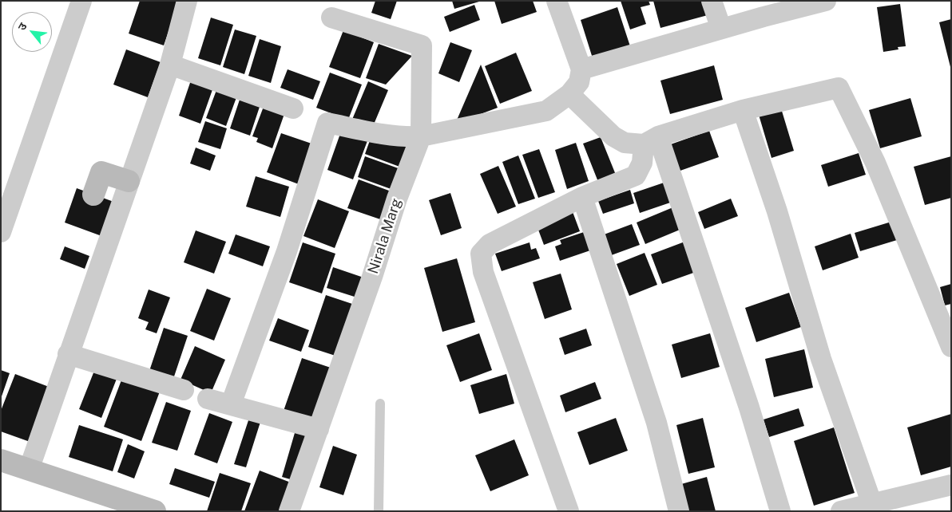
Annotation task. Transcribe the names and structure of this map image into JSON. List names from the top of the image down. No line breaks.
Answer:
{"streets":{"street":["Nirala Marg"]},"north":"top left"}
